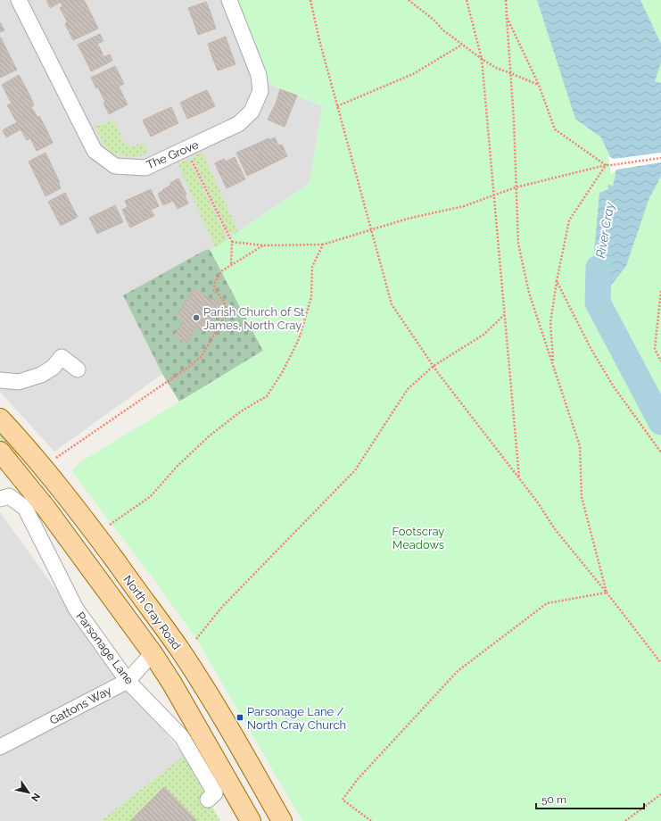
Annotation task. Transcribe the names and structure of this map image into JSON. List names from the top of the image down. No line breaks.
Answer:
{"streets":{"main road":["North Cray Road"],"street":["The Grove","Parsonage Lane","Gattons Way"]},"crossings":[["North Cray Road","Gattons Way"],["Parsonage Lane","Gattons Way"]],"water":["River Cray"],"parks":["Footscray Meadows"],"places":{"other":["Parish Church of St James, North Cray"],"transit":["Parsonage Lane / North Cray Church"]},"scale_bar":"50 m","north":"bottom right"}
